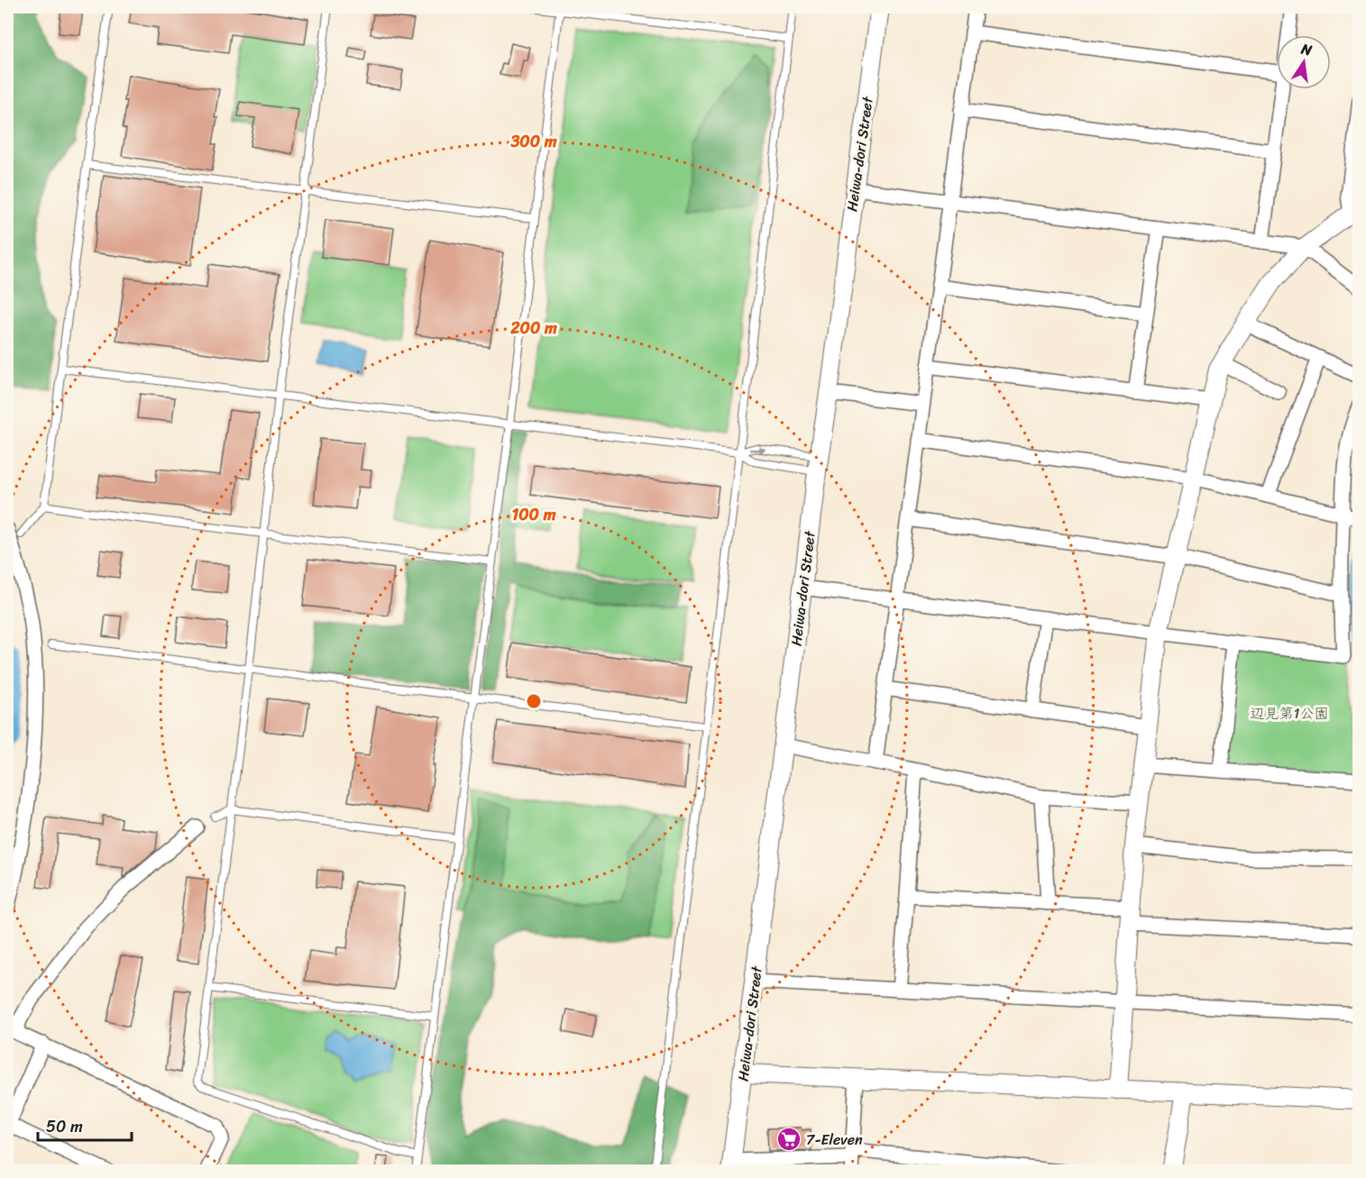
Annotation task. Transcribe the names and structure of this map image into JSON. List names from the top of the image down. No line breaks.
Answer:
{"streets":{"street":["Heiwa-dori Street"]},"parks":["辺見第1公園"],"places":{"supermarket":["7-Eleven"]},"scale_bar":"50 m","north":"top","rings":["300 m","200 m","100 m"]}
